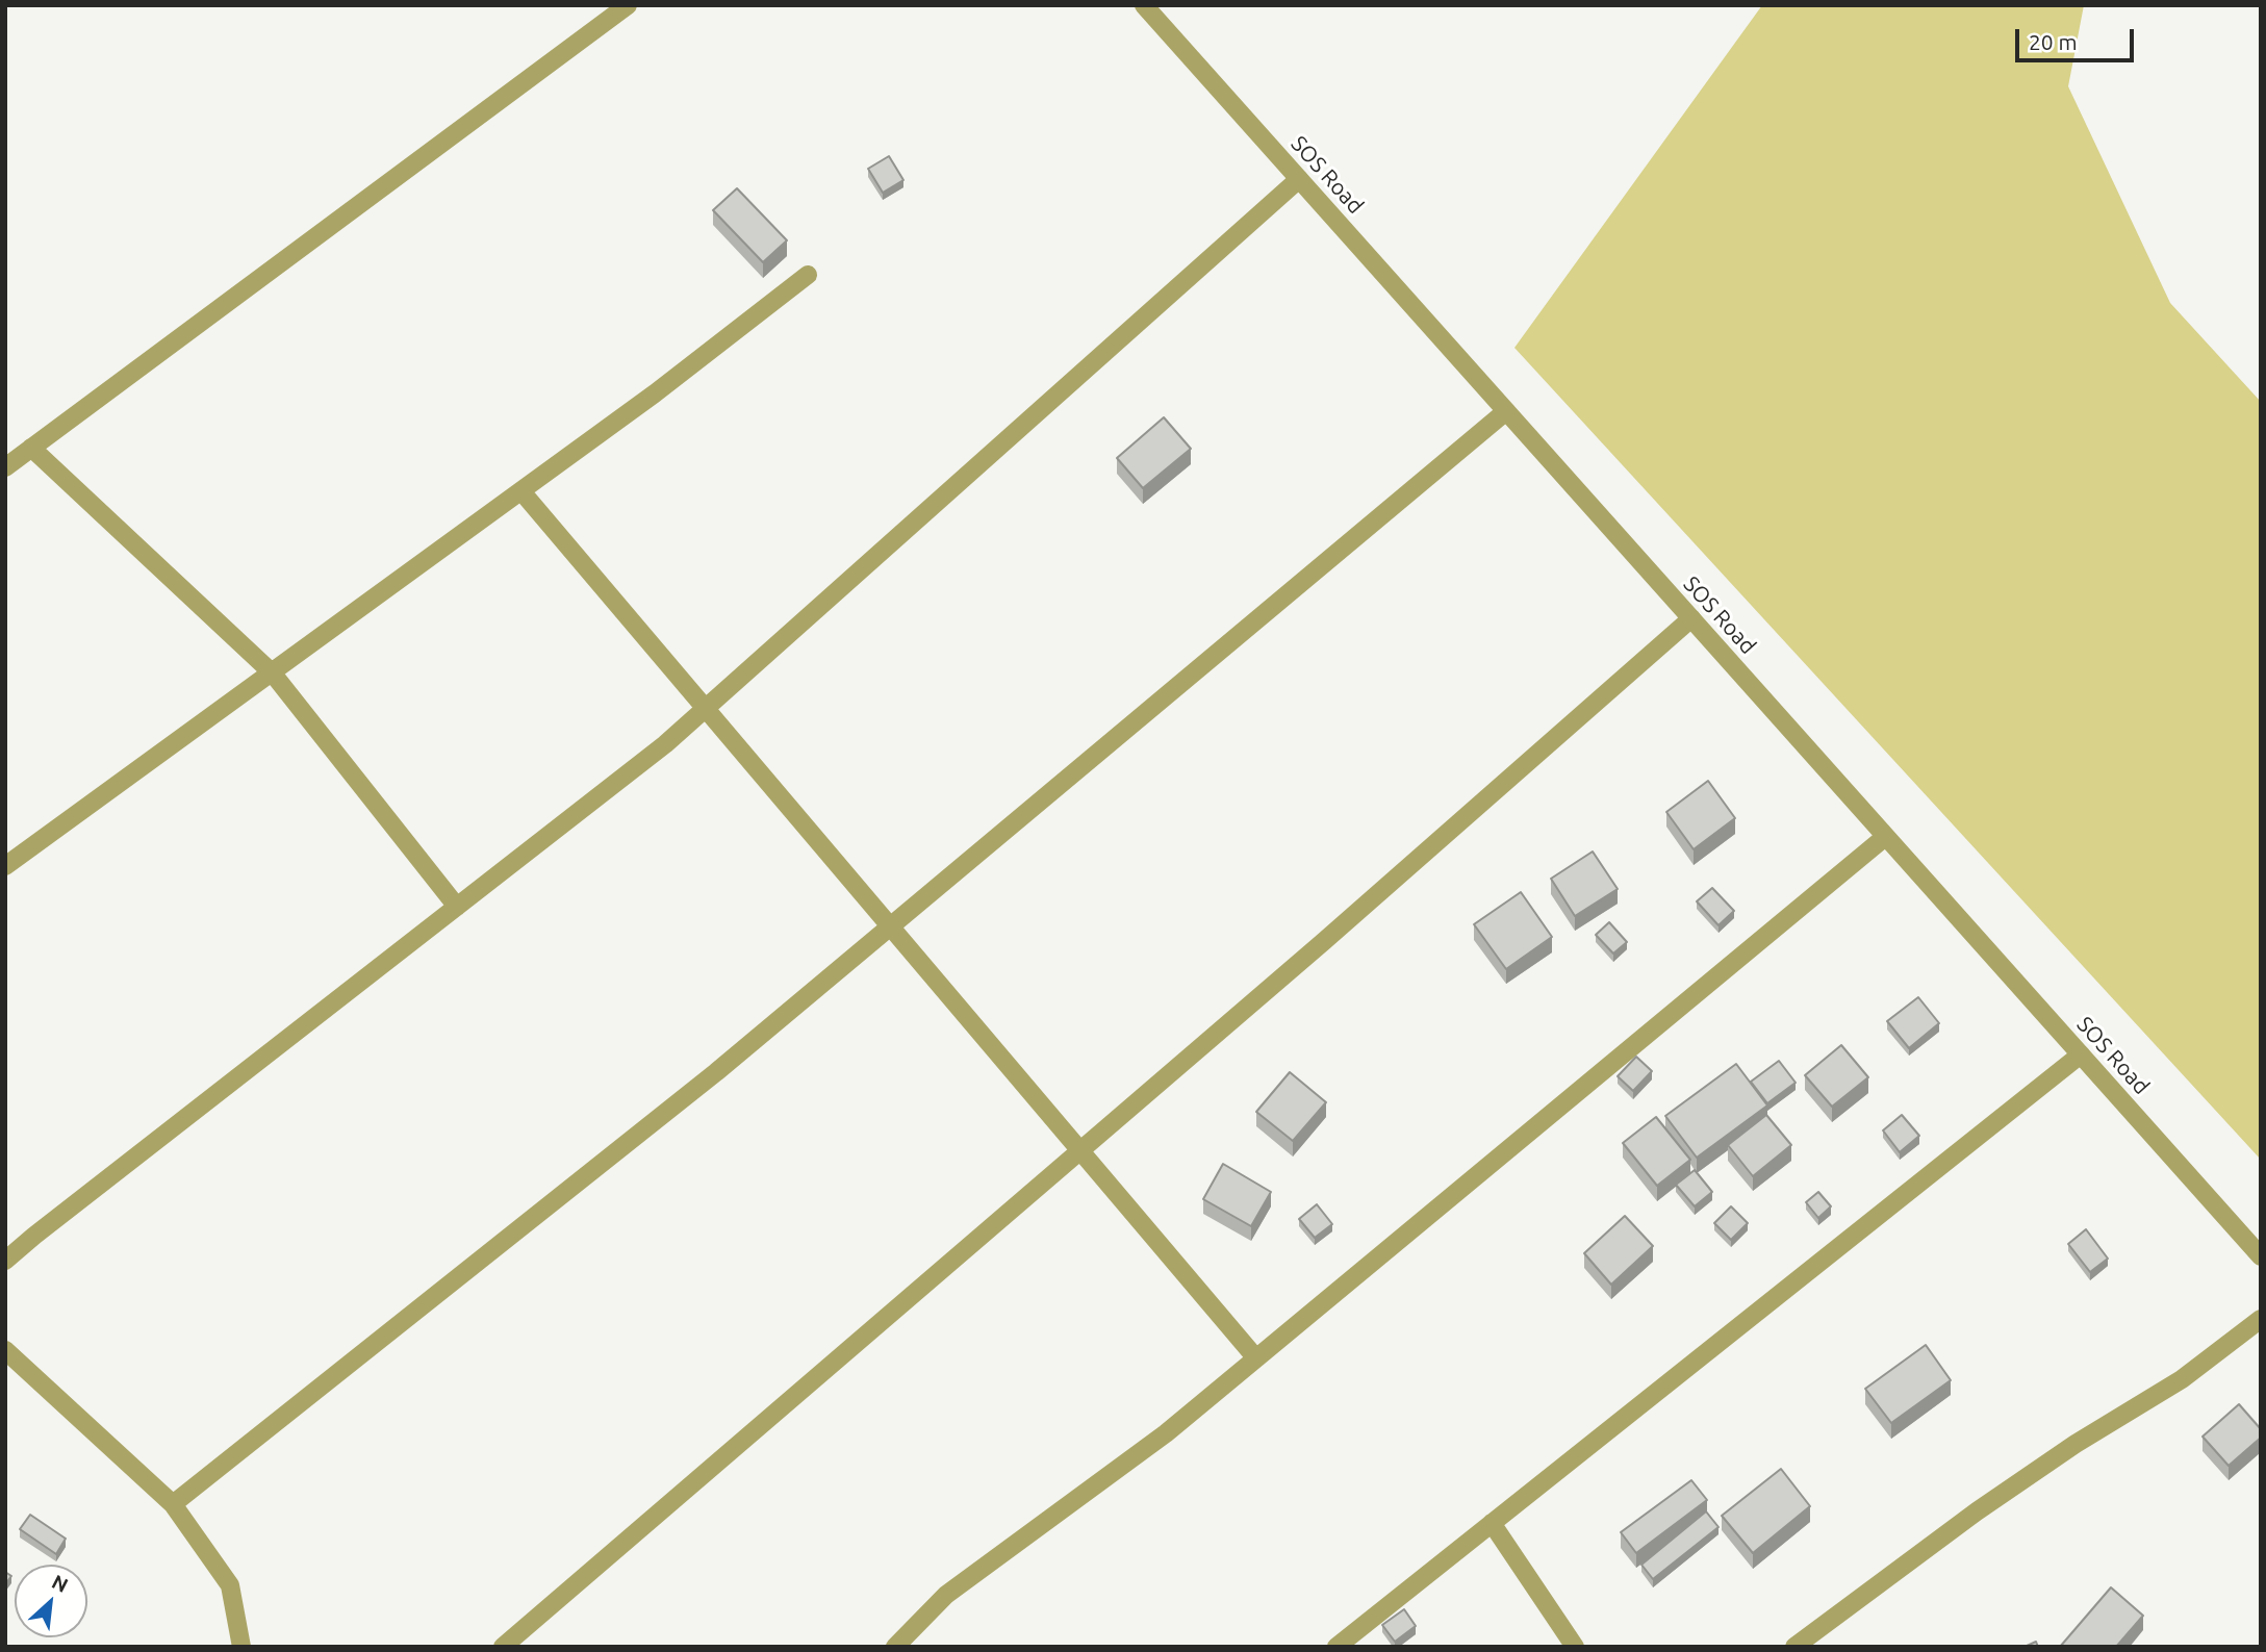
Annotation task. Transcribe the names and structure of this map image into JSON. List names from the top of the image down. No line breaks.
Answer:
{"streets":{"street":["SOS Road"]},"scale_bar":"20 m","north":"top right"}
